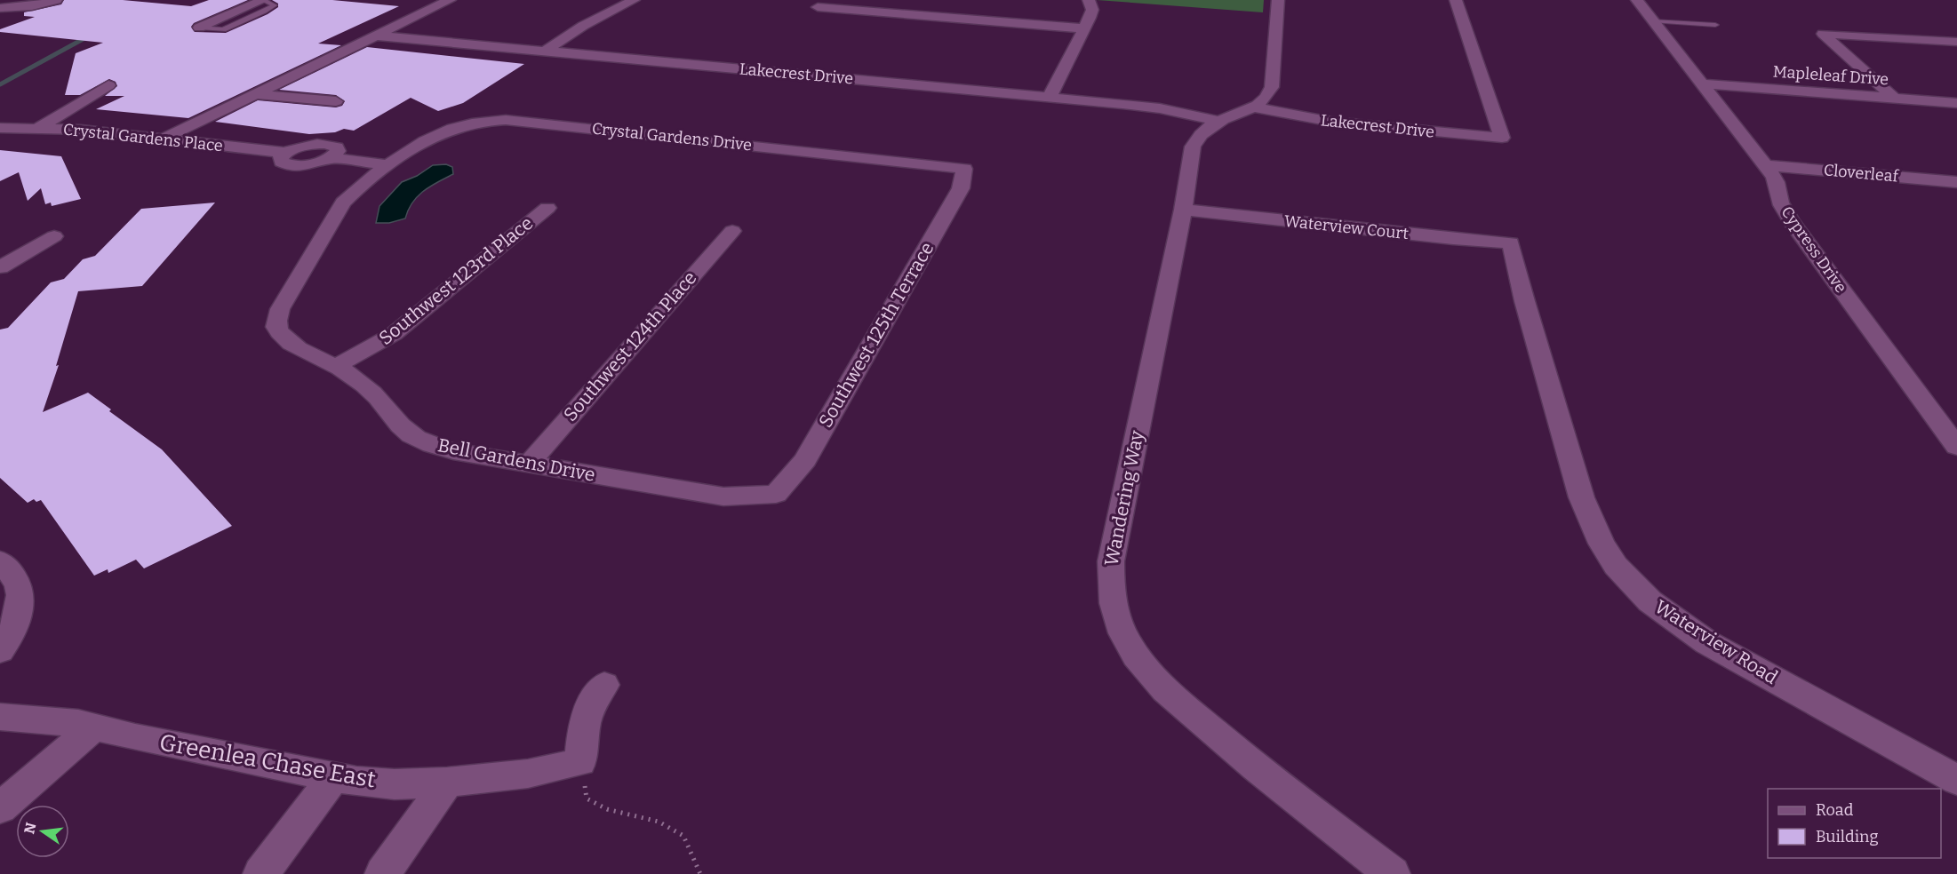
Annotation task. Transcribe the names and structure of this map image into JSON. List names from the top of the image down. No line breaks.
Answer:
{"streets":{"street":["Lakecrest Drive","Mapleleaf Drive","Crystal Gardens Drive","Crystal Gardens Place","Cloverleaf","Waterview Court","Cypress Drive","Southwest 123rd Place","Southwest 125th Terrace","Southwest 124th Place","Bell Gardens Drive","Wandering Way","Waterview Road","Greenlea Chase East"]},"crossings":[["Lakecrest Drive","Wandering Way"],["Mapleleaf Drive","Cypress Drive"],["Crystal Gardens Drive","Crystal Gardens Place"],["Crystal Gardens Drive","Southwest 125th Terrace"],["Crystal Gardens Drive","Bell Gardens Drive"],["Crystal Gardens Place","Bell Gardens Drive"],["Cloverleaf","Cypress Drive"],["Waterview Court","Wandering Way"],["Waterview Court","Waterview Road"],["Southwest 123rd Place","Bell Gardens Drive"],["Southwest 125th Terrace","Bell Gardens Drive"],["Southwest 124th Place","Bell Gardens Drive"]],"legend":["Road","Building"],"north":"left"}
